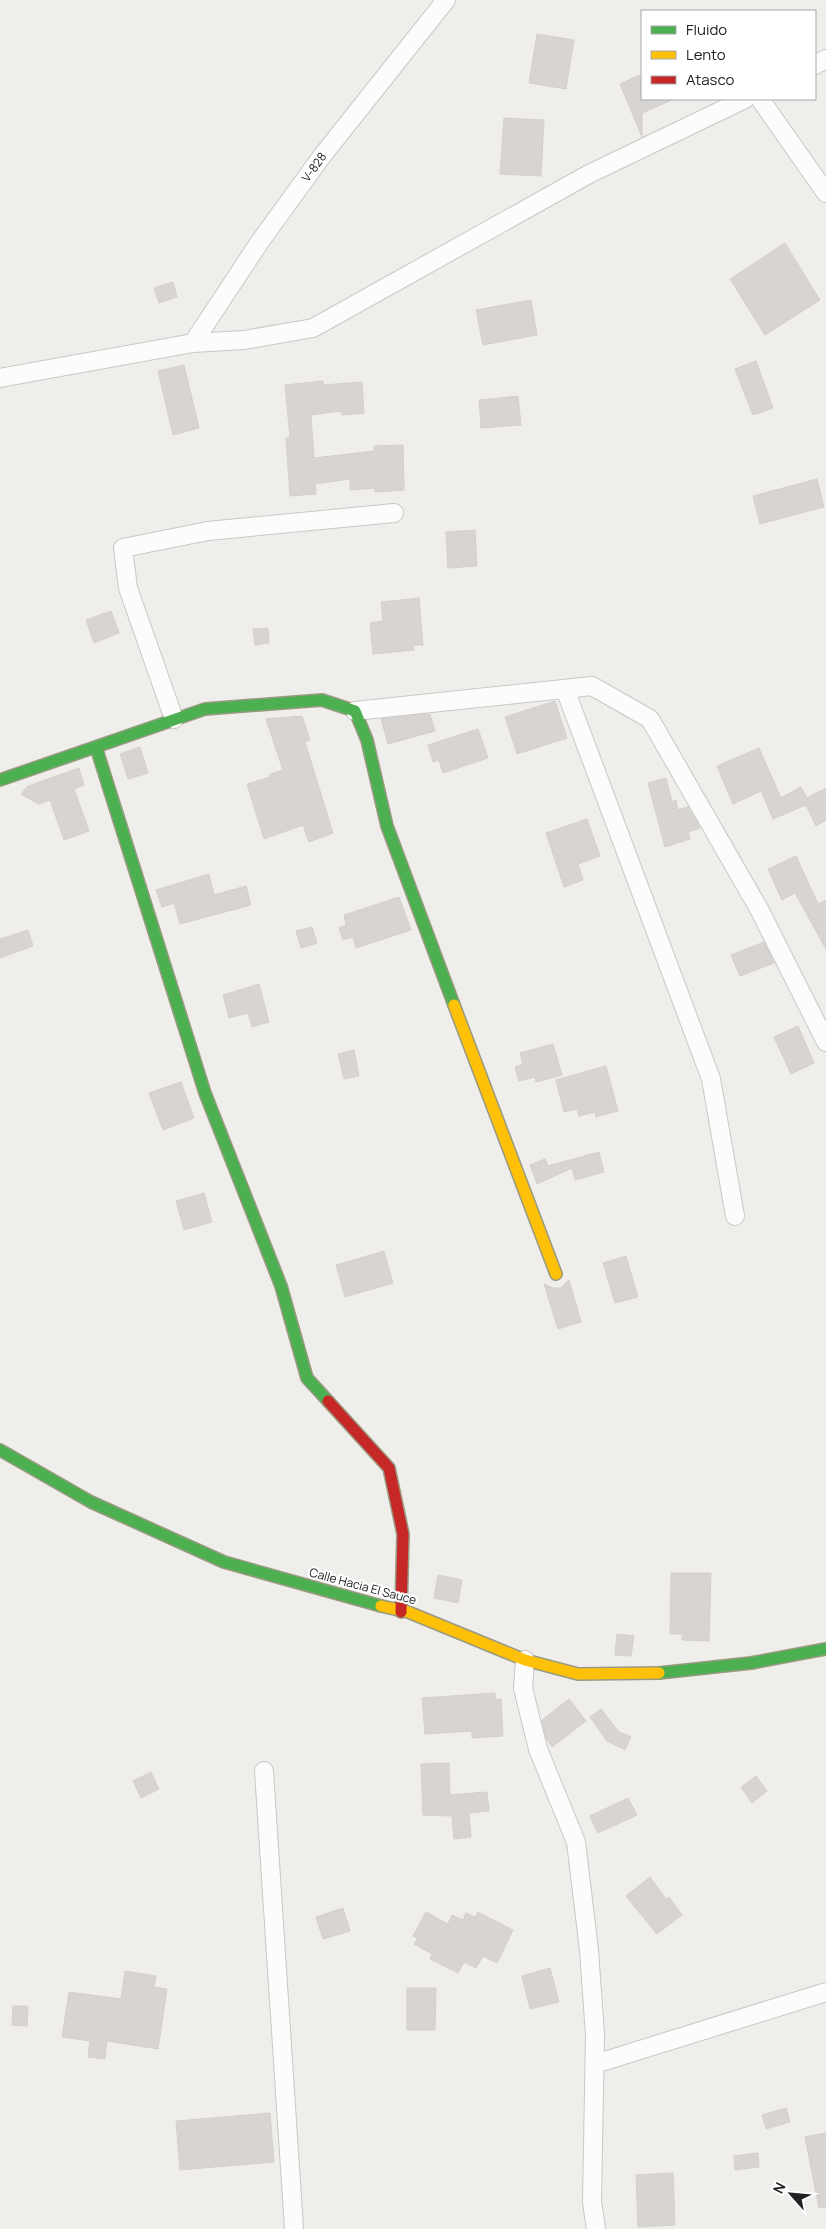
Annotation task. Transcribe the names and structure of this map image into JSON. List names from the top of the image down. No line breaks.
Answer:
{"streets":{"street":["V-828","Calle Hacia El Sauce"]},"legend":["Fluido","Lento","Atasco"],"north":"top left"}
